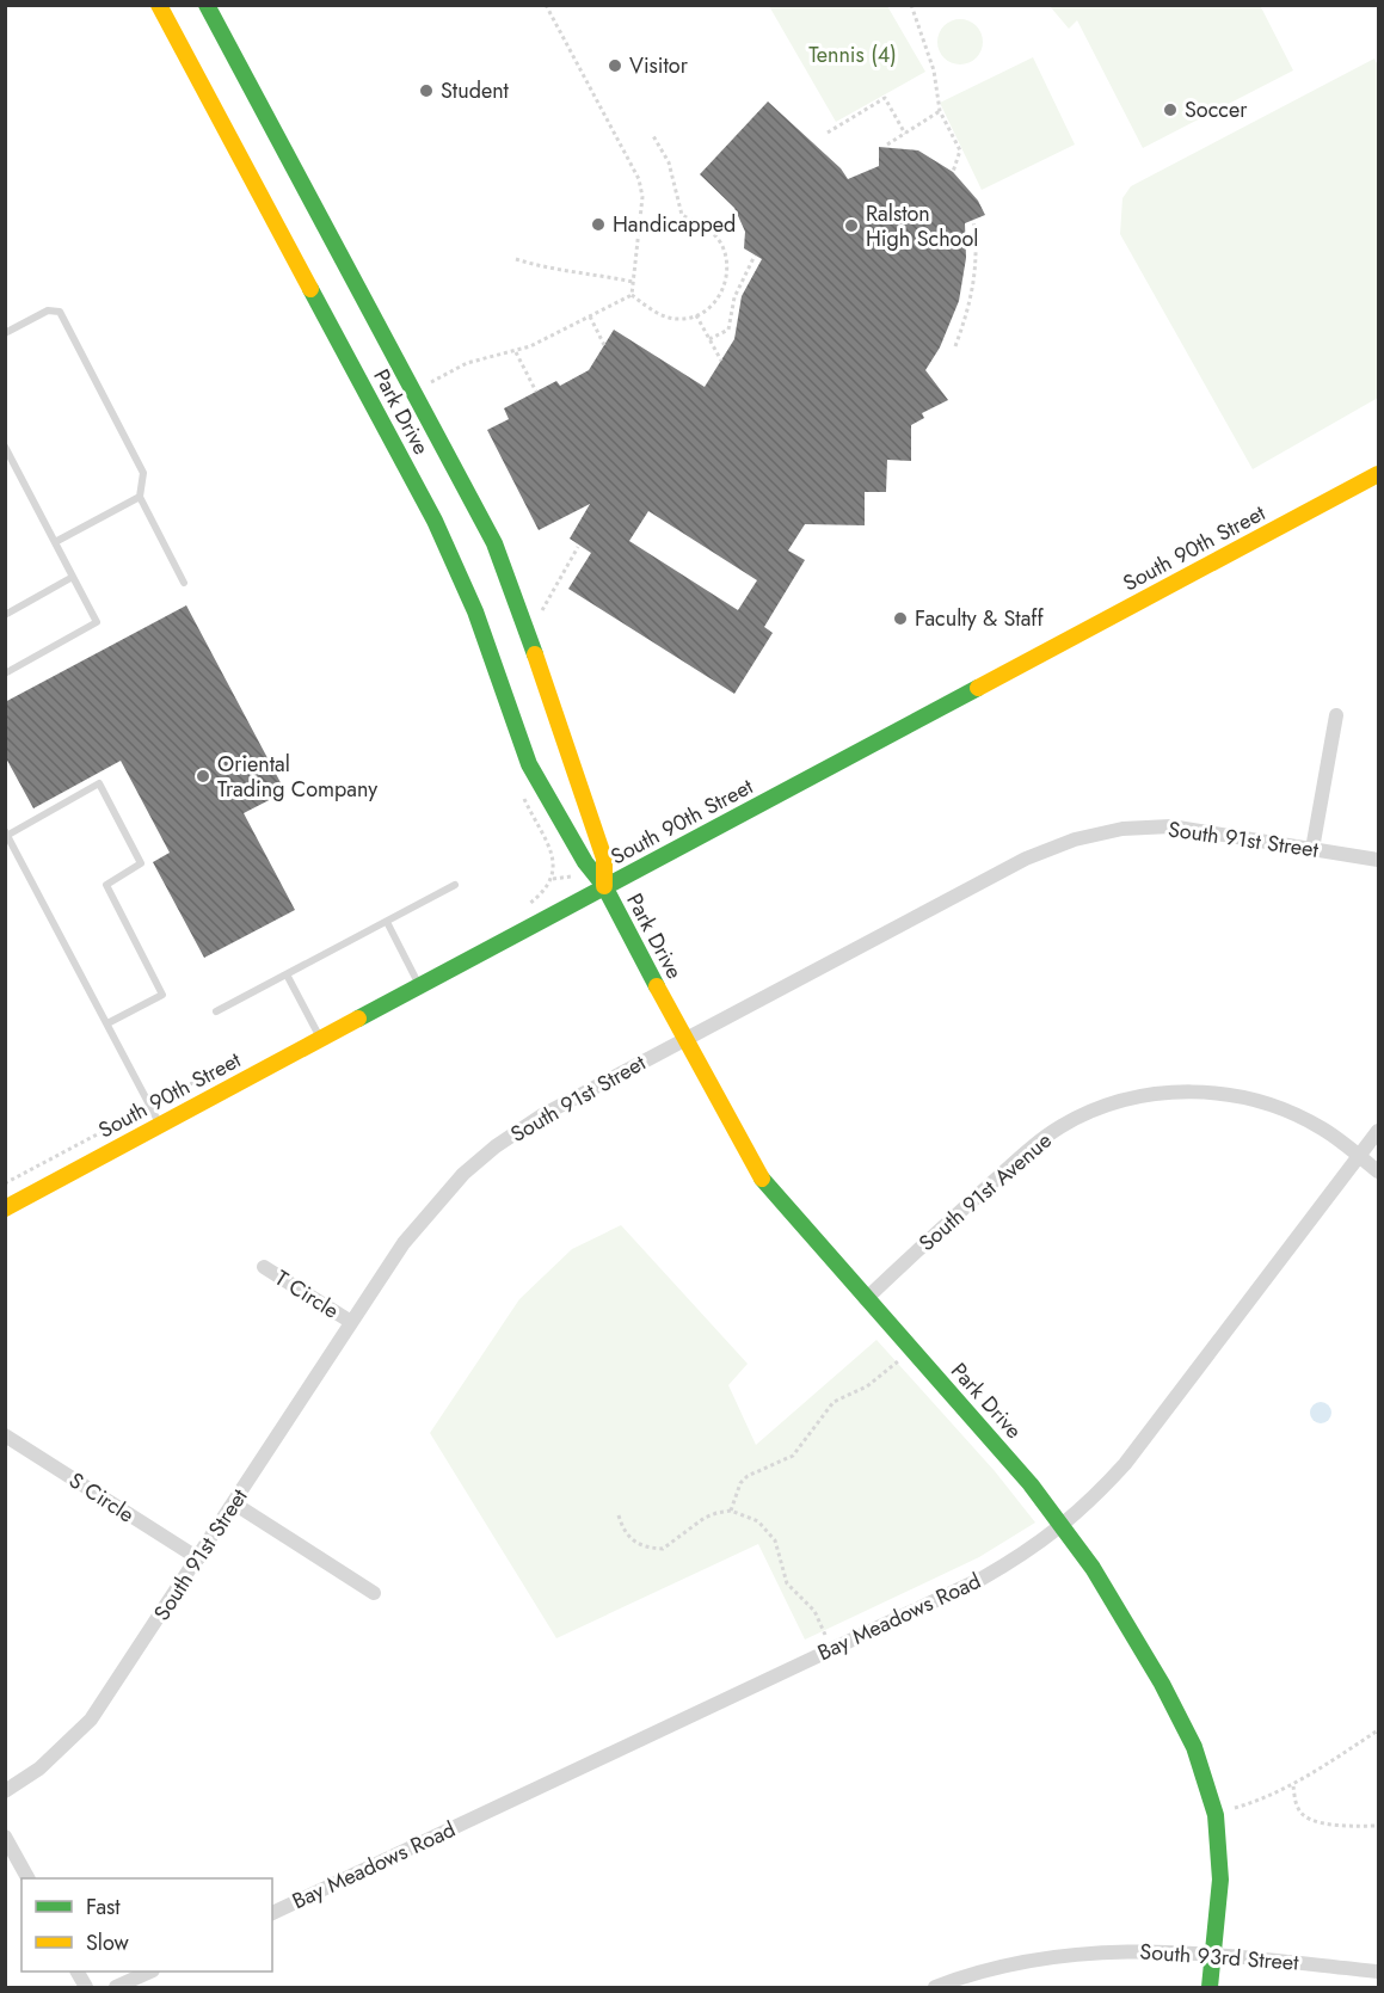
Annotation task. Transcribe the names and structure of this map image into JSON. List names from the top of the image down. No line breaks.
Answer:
{"streets":{"street":["Park Drive","South 90th Street","South 91st Street","South 91st Avenue","T Circle","S Circle","Bay Meadows Road","South 93rd Street"]},"crossings":[["Park Drive","South 90th Street"],["Park Drive","South 91st Street"],["Park Drive","South 91st Avenue"],["Park Drive","Bay Meadows Road"],["Park Drive","South 93rd Street"],["South 91st Street","T Circle"],["South 91st Street","S Circle"],["South 91st Avenue","Bay Meadows Road"]],"parks":["Tennis (4)"],"places":["Visitor","Student","Soccer","Handicapped","Ralston High School","Faculty & Staff","Oriental Trading Company"],"legend":["Fast","Slow"]}
